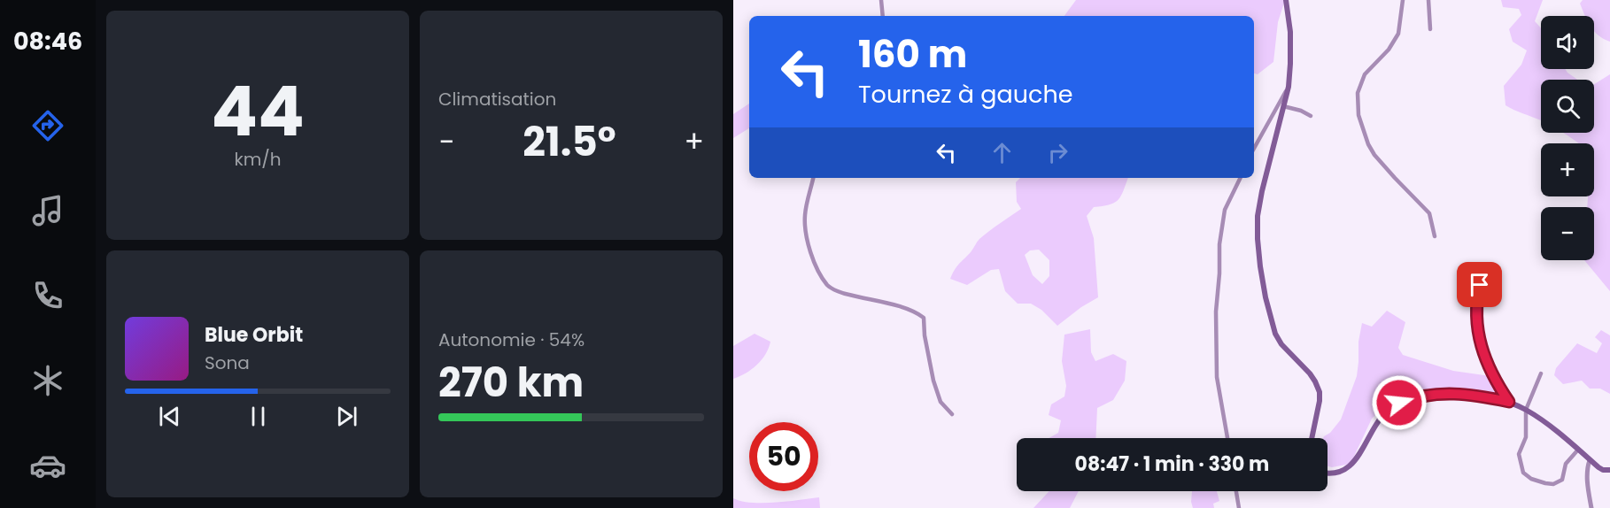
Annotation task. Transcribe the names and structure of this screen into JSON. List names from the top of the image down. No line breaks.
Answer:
{"page":{"tabs":"08:46","tile":[["44","km/h"],"Climatisation",["Autonomie · 54%","270 km"]],"map_buttons":["+","−"],"turn":["160 m","Tournez à gauche"],"heat":["−","21.5°","+"],"song":["Blue Orbit","Sona"],"limit":"50","trip":"08:47 · 1 min · 330 m"}}
